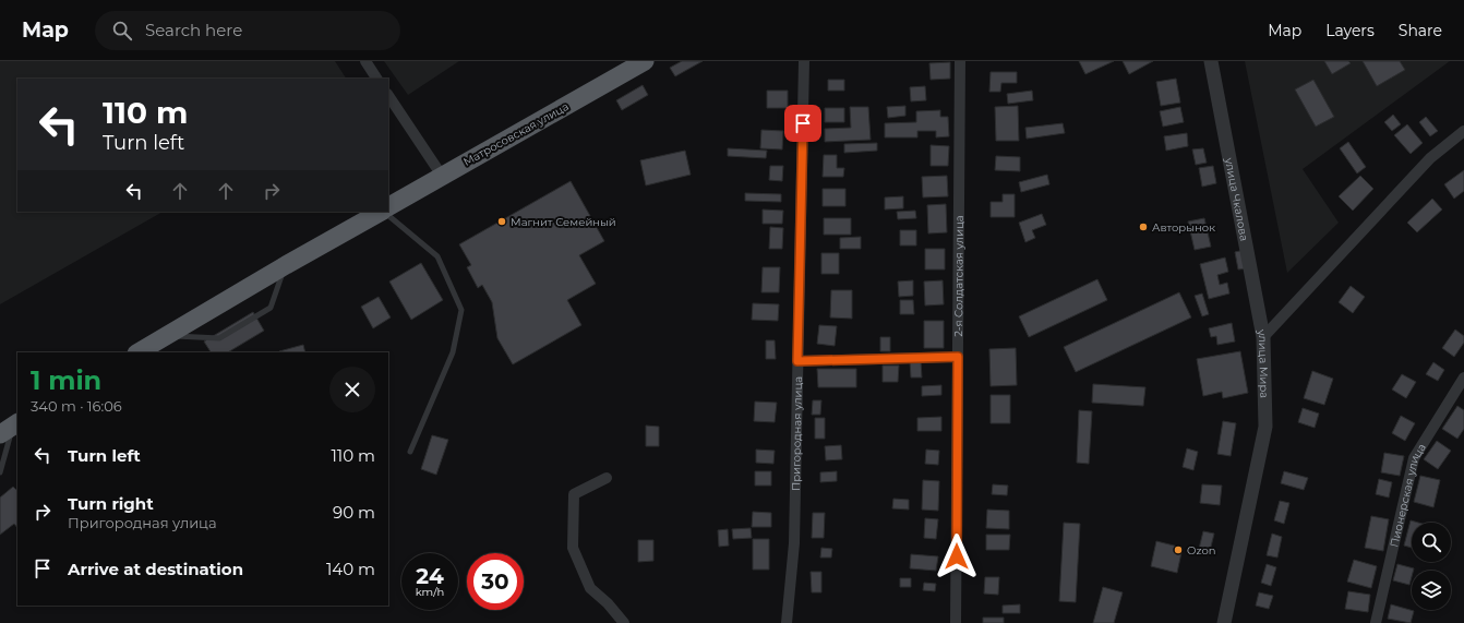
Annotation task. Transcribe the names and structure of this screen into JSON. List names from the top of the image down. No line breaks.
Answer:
{"streets":{"highway":["Матросовская улица"],"street":["улица Чкалова","2-я Солдатская улица","улица Мира","Пригородная улица","Пионерская улица"]},"crossings":[["улица Чкалова","улица Мира"]],"places":["Магнит Семейный","Авторынок","Ozon"],"page":{"header":"Map","search":"Search here","nav":["Map","Layers","Share"],"turn":["110 m","Turn left"],"heading":["1 min","340 m · 16:06"],"list":[{"name":"Turn left","value":"110 m"},{"name":"Turn right","note":"Пригородная улица","value":"90 m"},{"name":"Arrive at destination","value":"140 m"}],"speed":"24 km/h","limit":"30"}}
